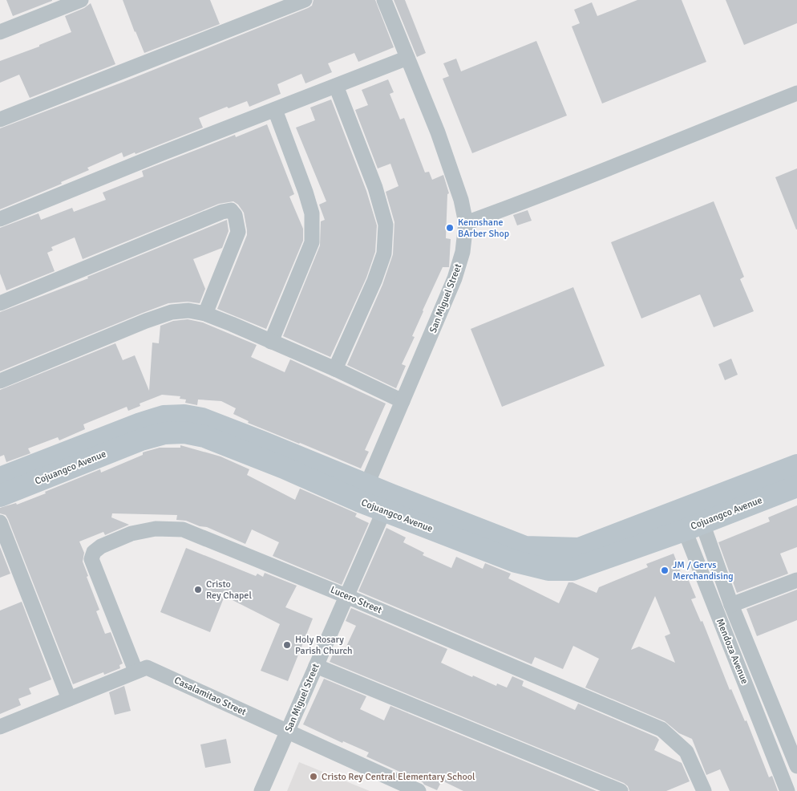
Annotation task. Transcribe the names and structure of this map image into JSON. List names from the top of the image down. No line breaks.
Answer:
{"streets":{"main road":["Cojuangco Avenue"],"street":["San Miguel Street","Lucero Street","Mendoza Avenue","Casalamitao Street"]},"crossings":[["San Miguel Street","Cojuangco Avenue"],["San Miguel Street","Lucero Street"],["San Miguel Street","Casalamitao Street"],["Cojuangco Avenue","Mendoza Avenue"],["Lucero Street","Casalamitao Street"]],"places":["Kennshane BArber Shop","JM / Gervs Merchandising","Cristo Rey Chapel","Holy Rosary Parish Church","Cristo Rey Central Elementary School"]}
